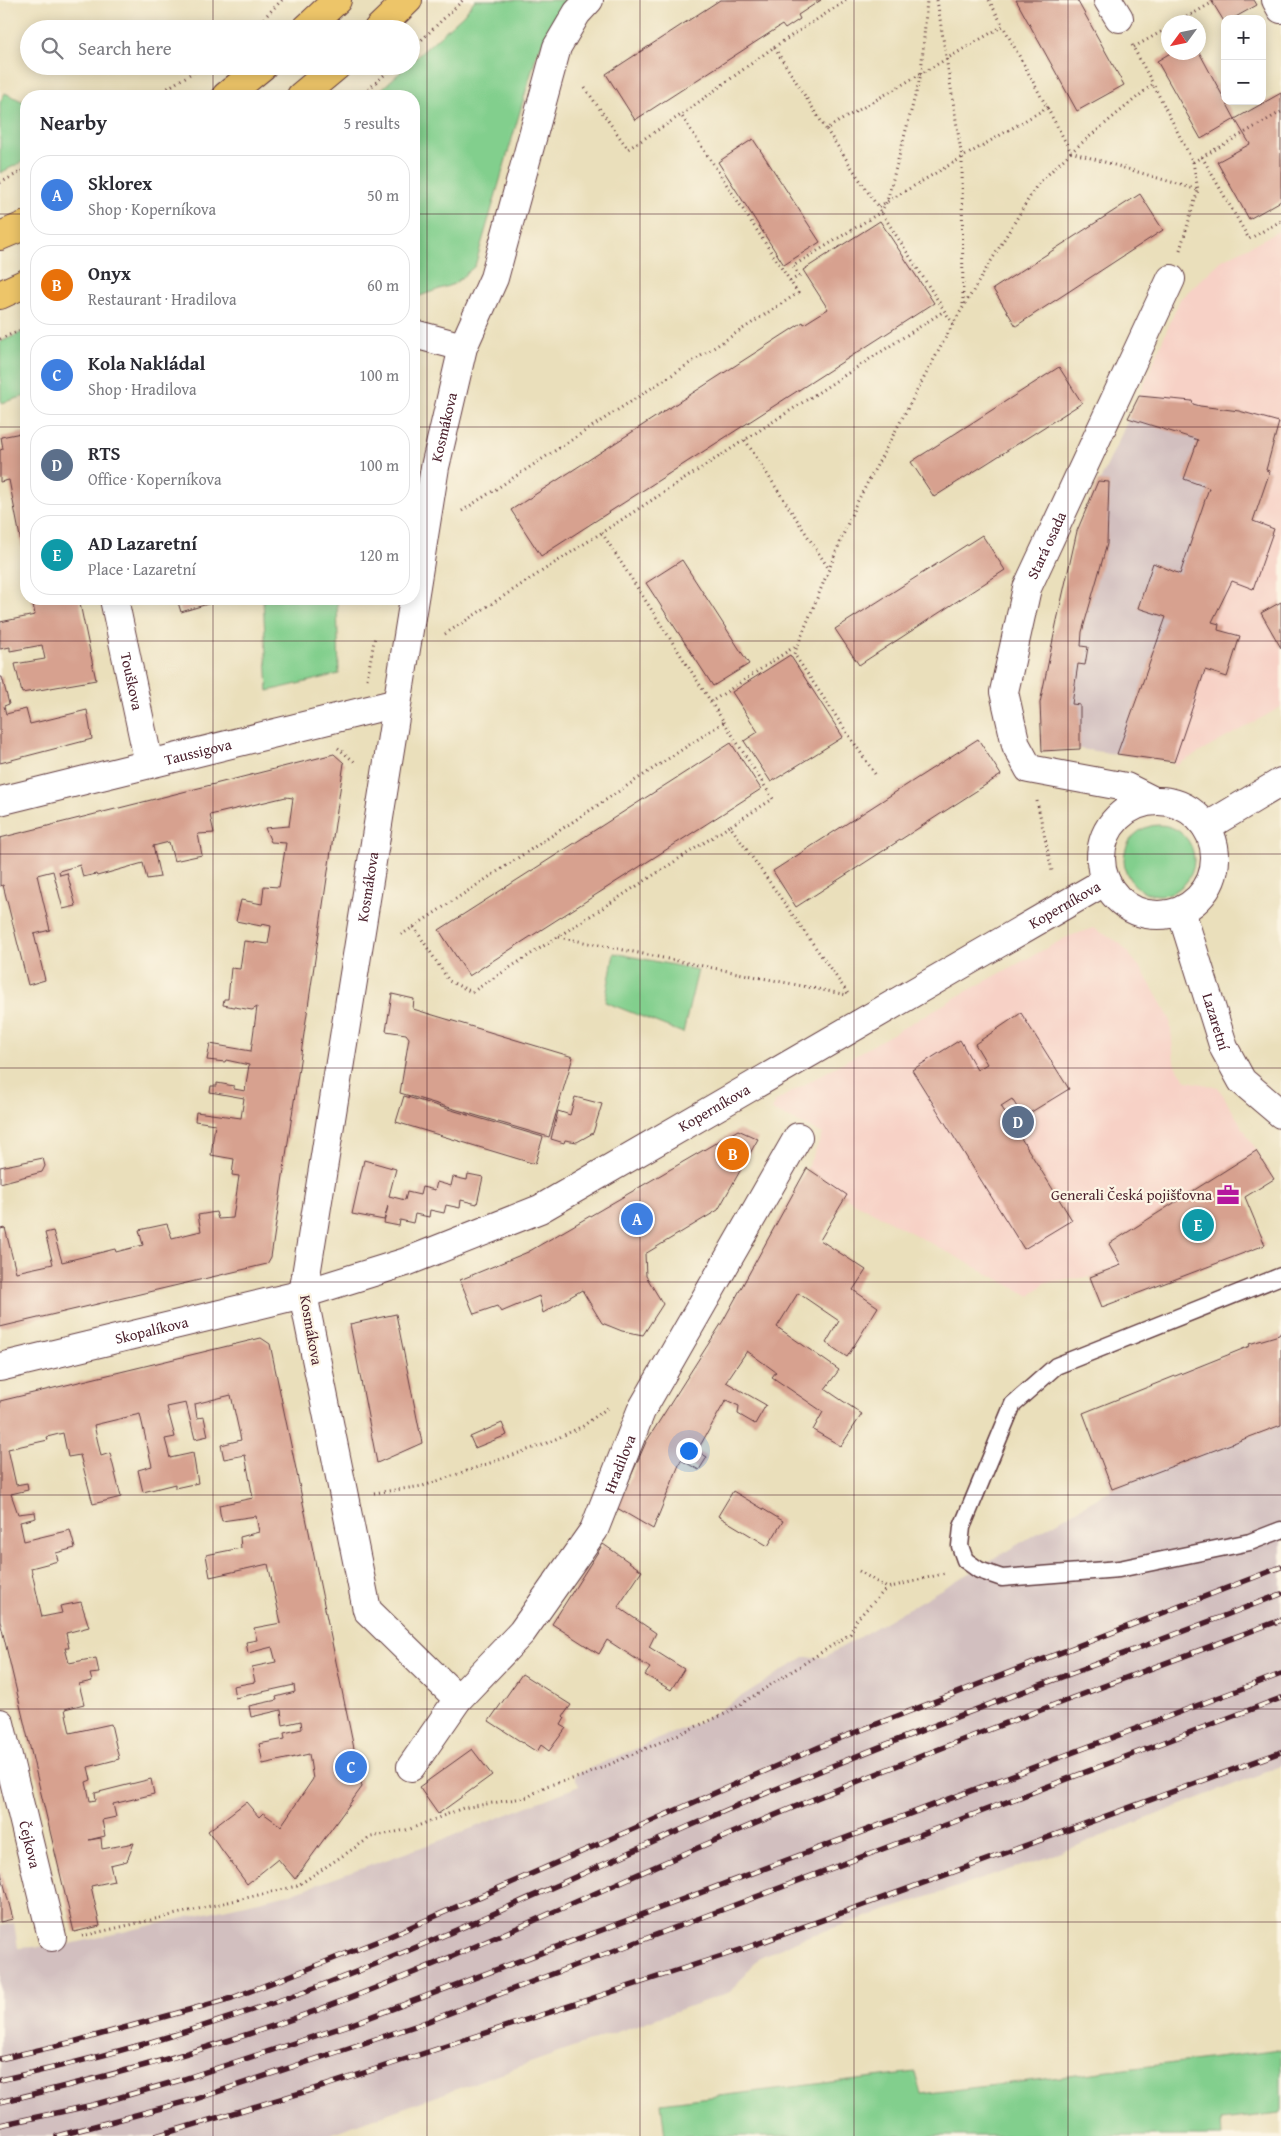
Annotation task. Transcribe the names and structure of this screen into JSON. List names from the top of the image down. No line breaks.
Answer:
{"streets":{"street":["Kosmákova","Stará osada","Touškova","Taussigova","Koperníkova","Lazaretní","Skopalíkova","Hradilova","Čejkova"]},"crossings":[["Kosmákova","Taussigova"],["Kosmákova","Koperníkova"],["Kosmákova","Skopalíkova"],["Kosmákova","Hradilova"],["Stará osada","Koperníkova"],["Stará osada","Lazaretní"],["Touškova","Taussigova"],["Koperníkova","Lazaretní"],["Koperníkova","Skopalíkova"]],"places":{"office":["Generali Česká pojišťovna"]},"north":"bottom left","page":{"map_buttons":["+","−"],"search":"Search here","heading":["Nearby","5 results"],"list":[{"mark":"A","name":"Sklorex","note":"Shop · Koperníkova","value":"50 m"},{"mark":"B","name":"Onyx","note":"Restaurant · Hradilova","value":"60 m"},{"mark":"C","name":"Kola Nakládal","note":"Shop · Hradilova","value":"100 m"},{"mark":"D","name":"RTS","note":"Office · Koperníkova","value":"100 m"},{"mark":"E","name":"AD Lazaretní","note":"Place · Lazaretní","value":"120 m"}],"pins":["D","B","A","E","C"]}}
